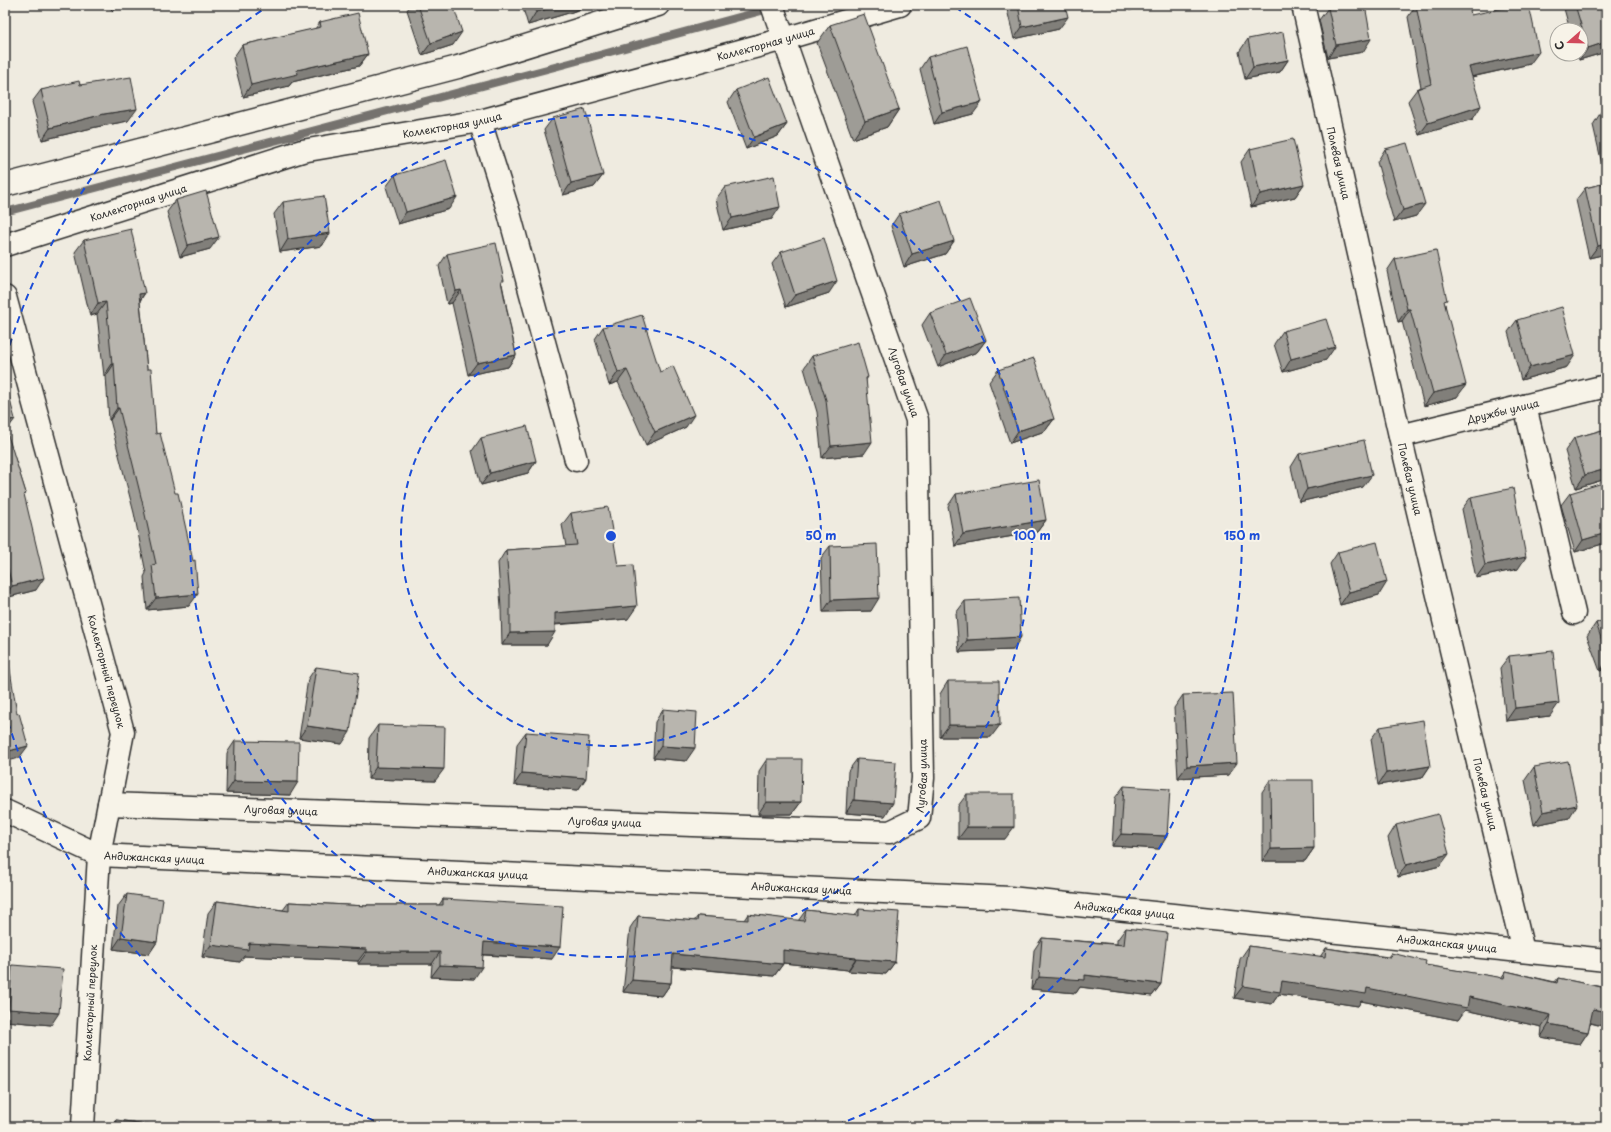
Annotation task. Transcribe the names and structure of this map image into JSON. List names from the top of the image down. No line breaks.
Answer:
{"streets":{"street":["Коллекторная улица","Полевая улица","Луговая улица","Дружбы улица","Коллекторный переулок","Андижанская улица"]},"crossings":[["Коллекторная улица","Луговая улица"],["Полевая улица","Дружбы улица"],["Полевая улица","Андижанская улица"],["Луговая улица","Коллекторный переулок"],["Коллекторный переулок","Андижанская улица"]],"north":"left","rings":["50 m","100 m","150 m"]}
